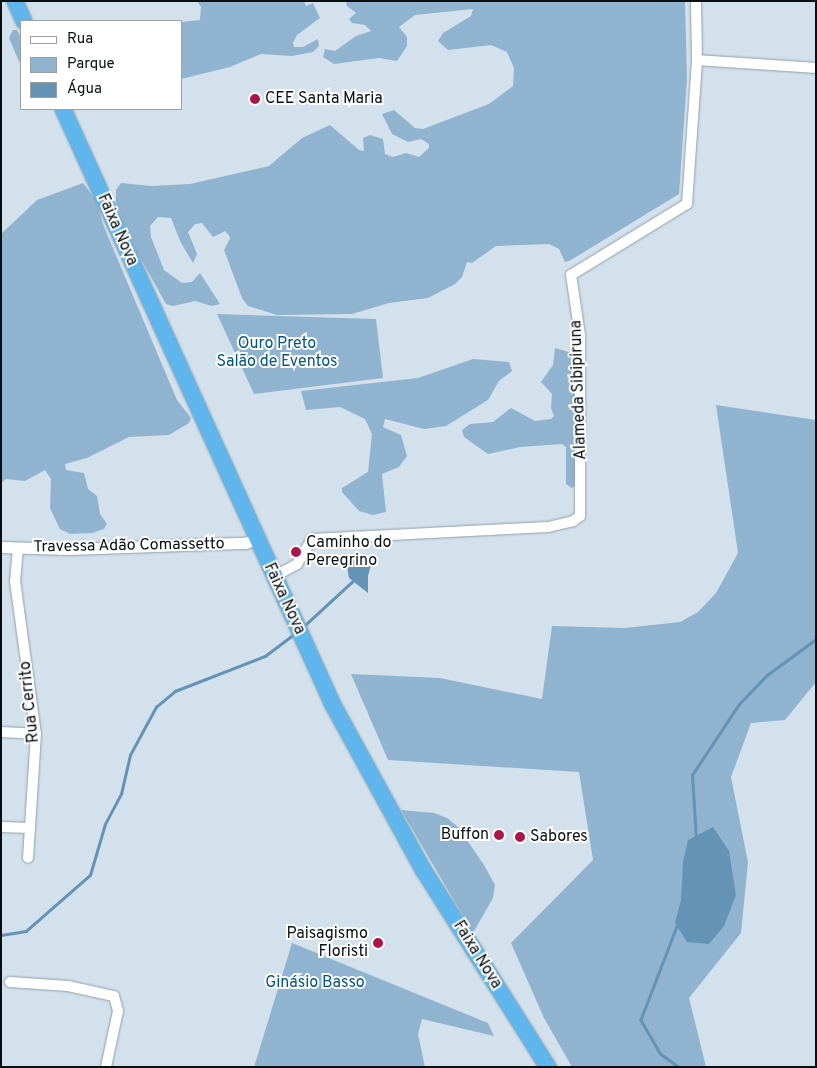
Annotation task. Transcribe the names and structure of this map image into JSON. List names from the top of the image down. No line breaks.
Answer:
{"streets":{"highway":["Faixa Nova"],"street":["Alameda Sibipiruna","Travessa Adão Comassetto","Rua Cerrito"]},"crossings":[["Faixa Nova","Alameda Sibipiruna"],["Faixa Nova","Travessa Adão Comassetto"],["Travessa Adão Comassetto","Rua Cerrito"]],"parks":["Ouro Preto Salão de Eventos","Ginásio Basso"],"places":["CEE Santa Maria","Caminho do Peregrino","Buffon","Sabores","Paisagismo Floristi"],"legend":["Rua","Parque","Água"]}
